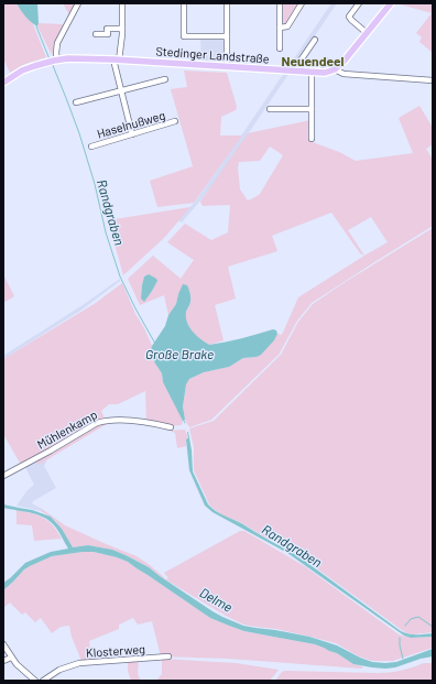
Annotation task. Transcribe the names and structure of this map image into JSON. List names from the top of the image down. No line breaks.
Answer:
{"streets":{"main road":["Stedinger Landstraße"],"street":["Haselnußweg","Mühlenkamp","Klosterweg"]},"districts":["Neuendeel"],"water":["Randgraben","Große Brake","Delme"]}
